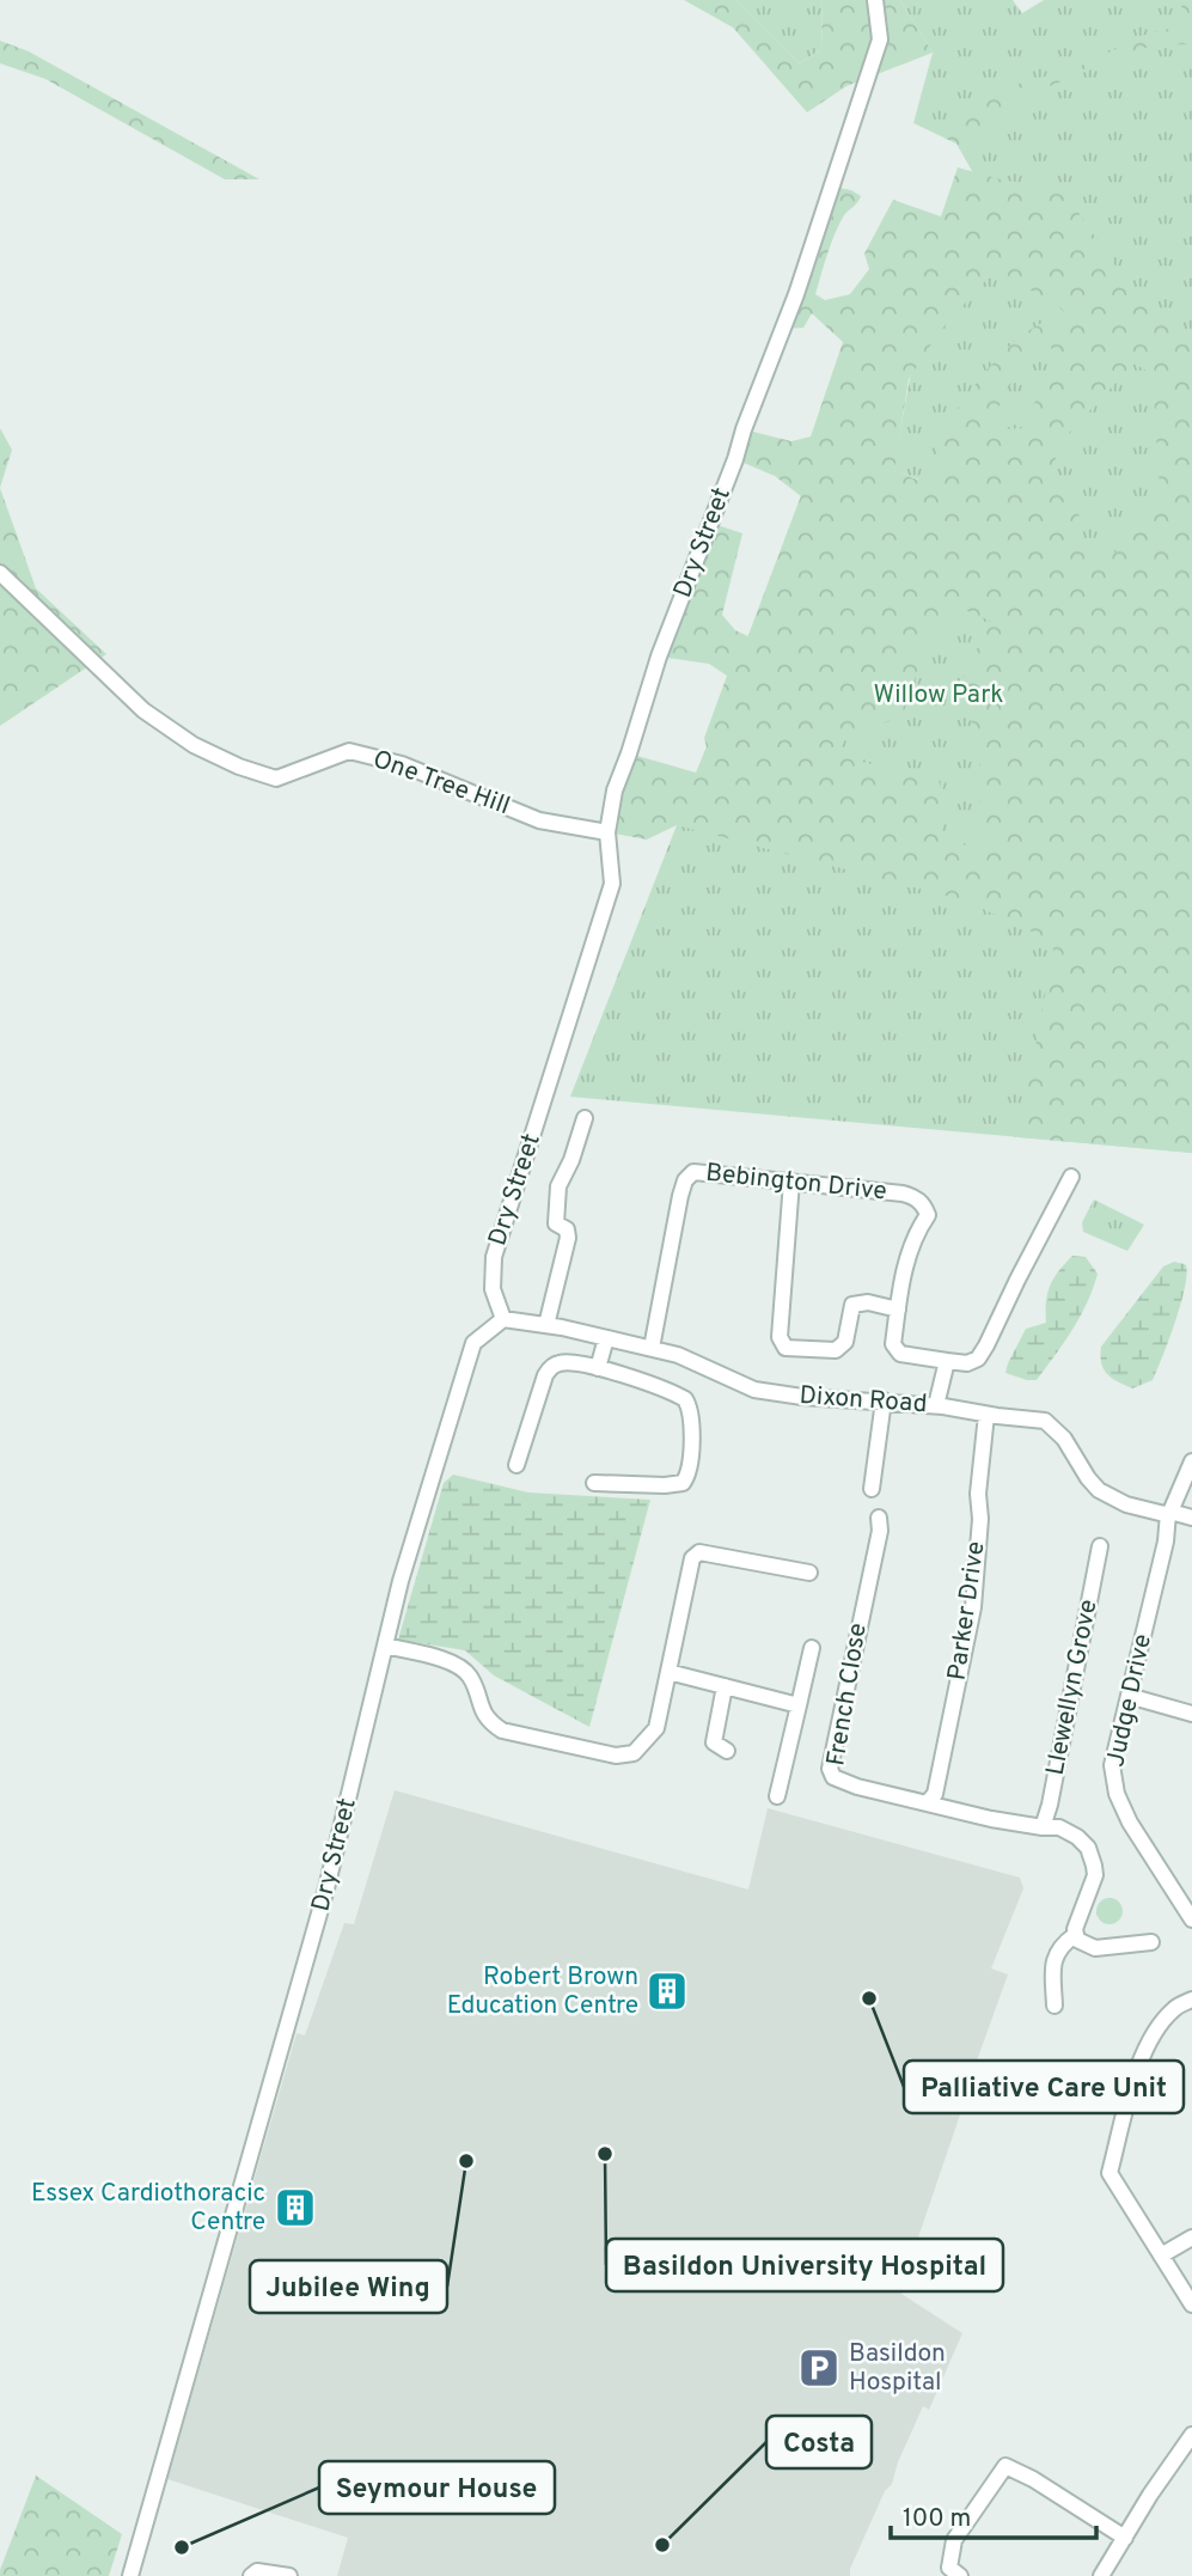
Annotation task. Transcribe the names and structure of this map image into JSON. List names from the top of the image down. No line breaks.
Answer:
{"streets":{"street":["Dry Street","One Tree Hill","Bebington Drive","Dixon Road","Parker Drive","Llewellyn Grove","French Close","Judge Drive"]},"crossings":[["Dry Street","One Tree Hill"],["Dry Street","Dixon Road"],["Bebington Drive","Dixon Road"],["Dixon Road","Parker Drive"],["Dixon Road","Judge Drive"],["Parker Drive","French Close"],["Llewellyn Grove","French Close"]],"parks":["Willow Park"],"places":{"building":["Robert Brown Education Centre","Essex Cardiothoracic Centre"],"other":["Palliative Care Unit","Basildon University Hospital","Jubilee Wing","Costa","Seymour House"],"parking":["Basildon Hospital"]},"scale_bar":"100 m"}
